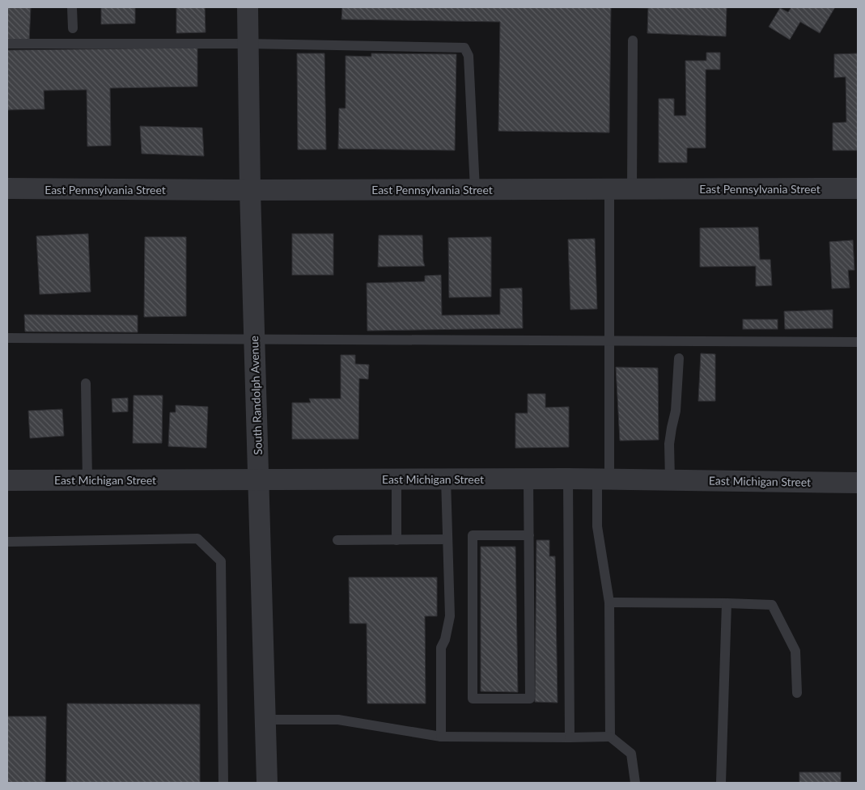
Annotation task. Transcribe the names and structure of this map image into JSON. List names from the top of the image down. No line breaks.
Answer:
{"streets":{"street":["East Pennsylvania Street","South Randolph Avenue","East Michigan Street"]},"crossings":[["East Pennsylvania Street","South Randolph Avenue"],["South Randolph Avenue","East Michigan Street"]]}
